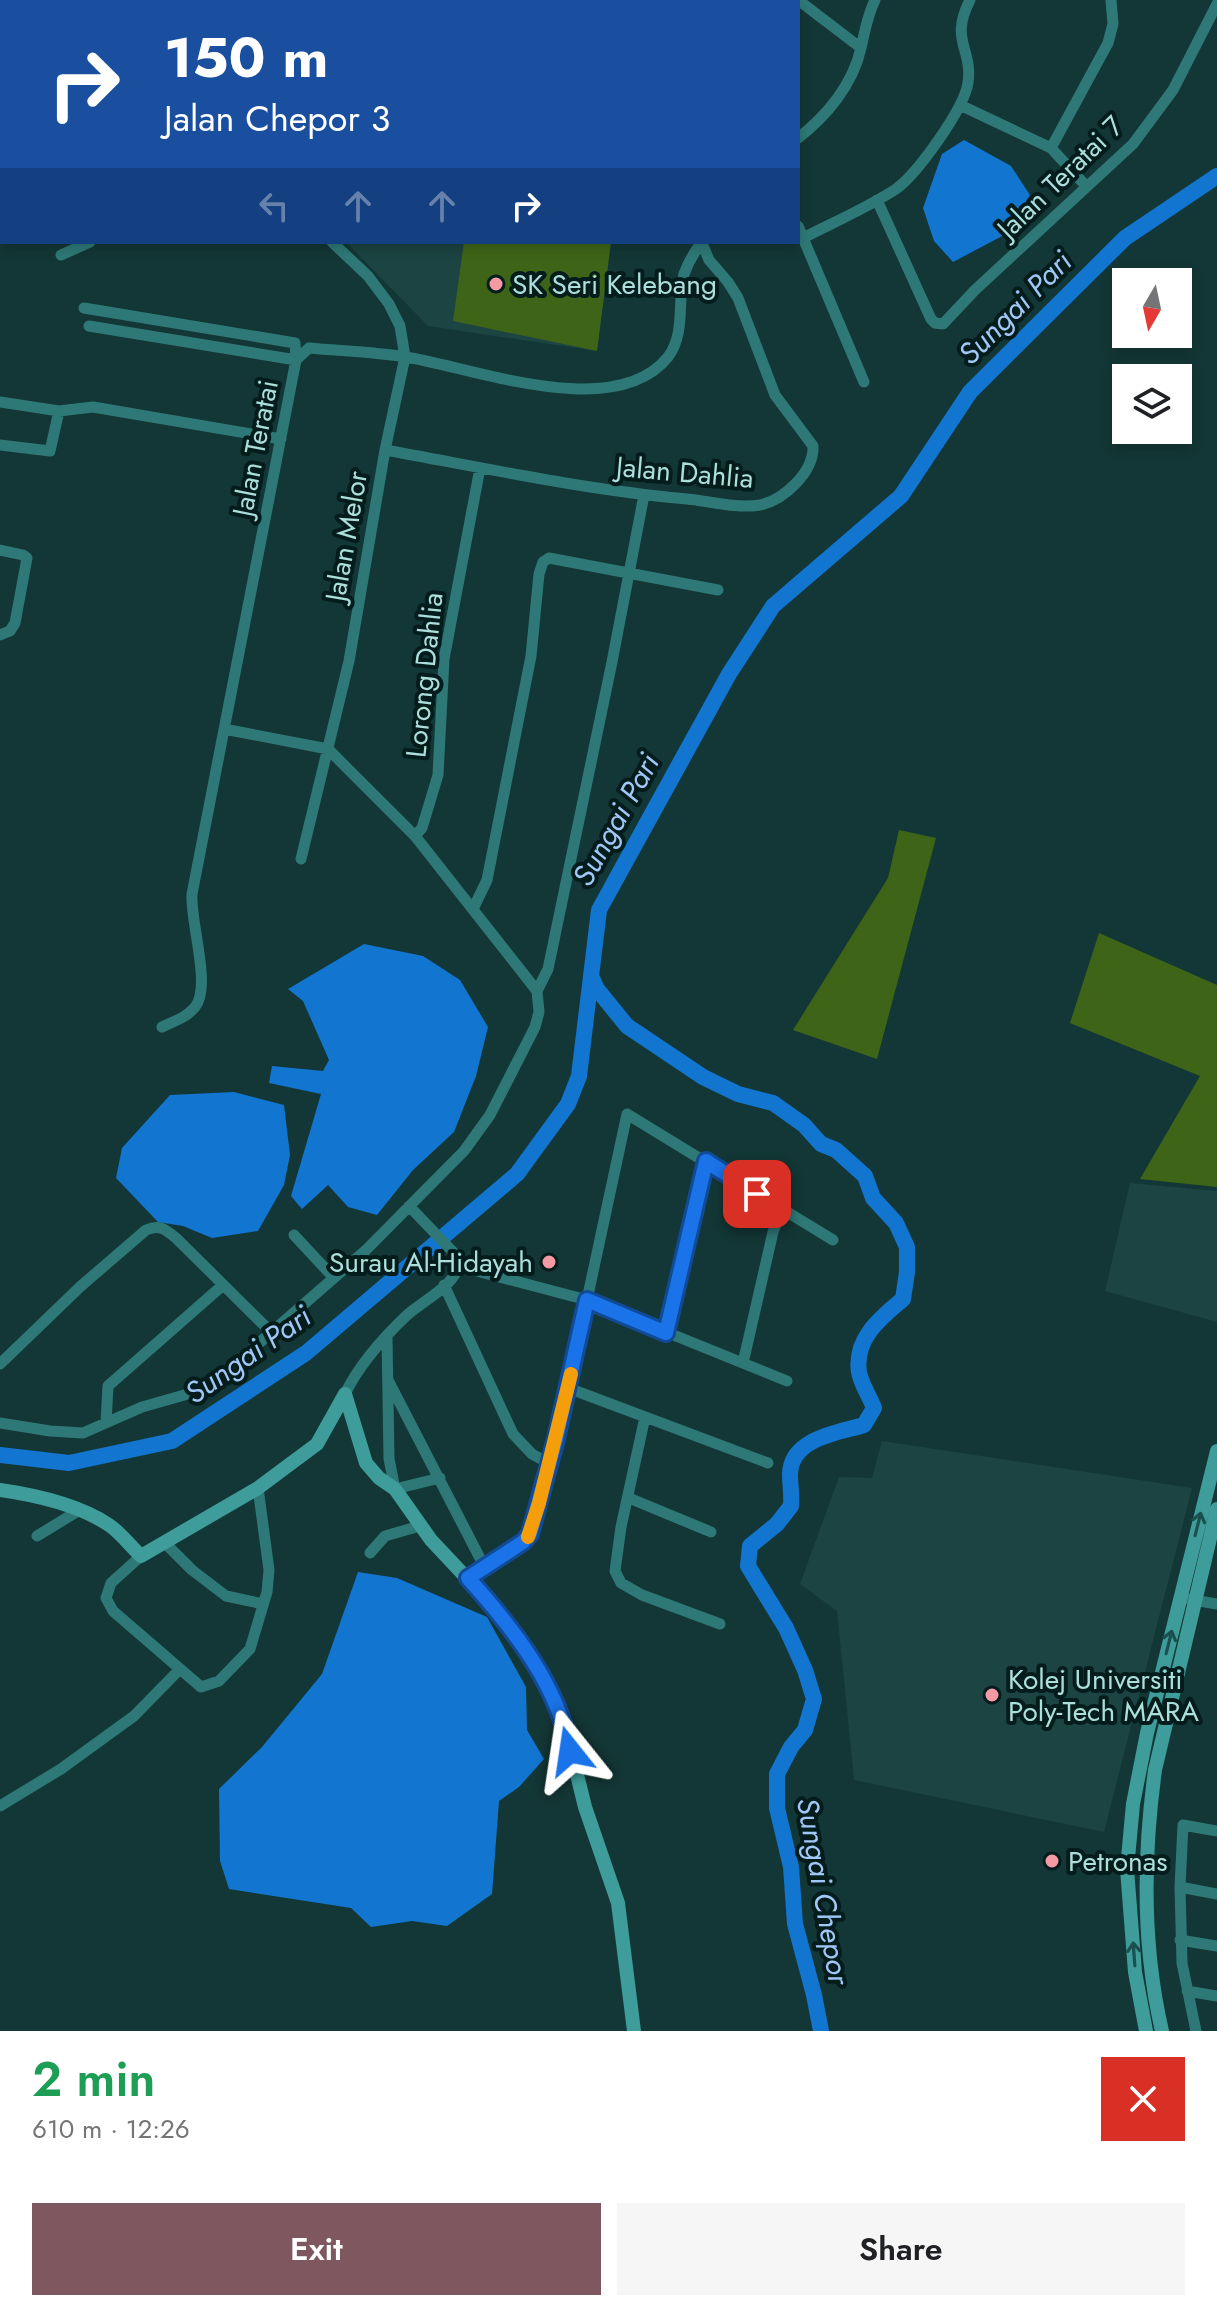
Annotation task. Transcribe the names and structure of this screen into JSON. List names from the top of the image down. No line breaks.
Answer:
{"streets":{"street":["Jalan Teratai 7","Jalan Teratai","Jalan Dahlia","Jalan Melor","Lorong Dahlia"]},"crossings":[["Jalan Teratai","Jalan Melor"],["Jalan Dahlia","Jalan Melor"],["Jalan Dahlia","Lorong Dahlia"]],"water":["Sungai Pari","Sungai Chepor"],"places":["SK Seri Kelebang","Surau Al-Hidayah","Kolej Universiti Poly-Tech MARA","Petronas"],"north":"bottom","page":{"turn":["150 m","Jalan Chepor 3"],"heading":["2 min","610 m · 12:26"],"buttons":["Exit","Share"]}}
